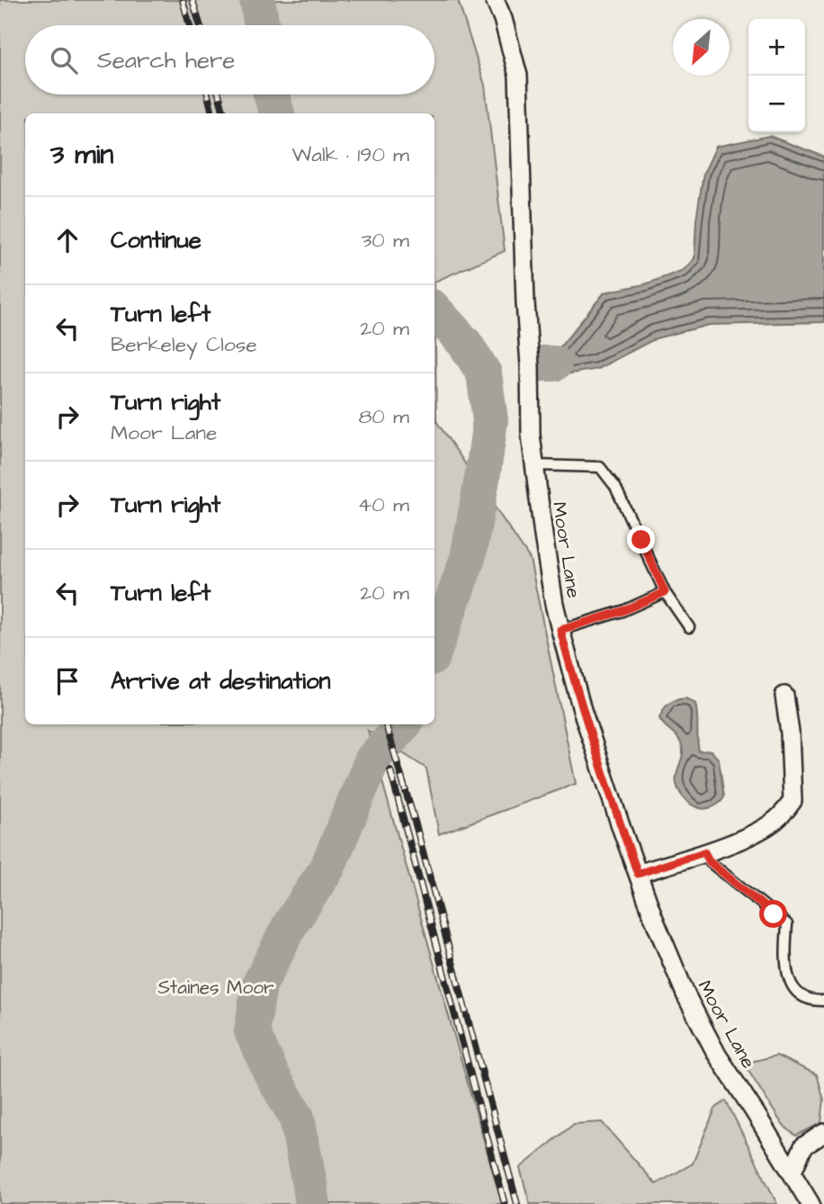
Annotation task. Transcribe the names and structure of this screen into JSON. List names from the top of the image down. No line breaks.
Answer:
{"streets":{"street":["Moor Lane"]},"parks":["Staines Moor"],"north":"bottom left","page":{"map_buttons":["+","−"],"search":"Search here","heading":["3 min","Walk · 190 m"],"list":[["Continue","30 m"],["Turn left","Berkeley Close","20 m"],["Turn right","Moor Lane","80 m"],["Turn right","40 m"],["Turn left","20 m"],"Arrive at destination"]}}
